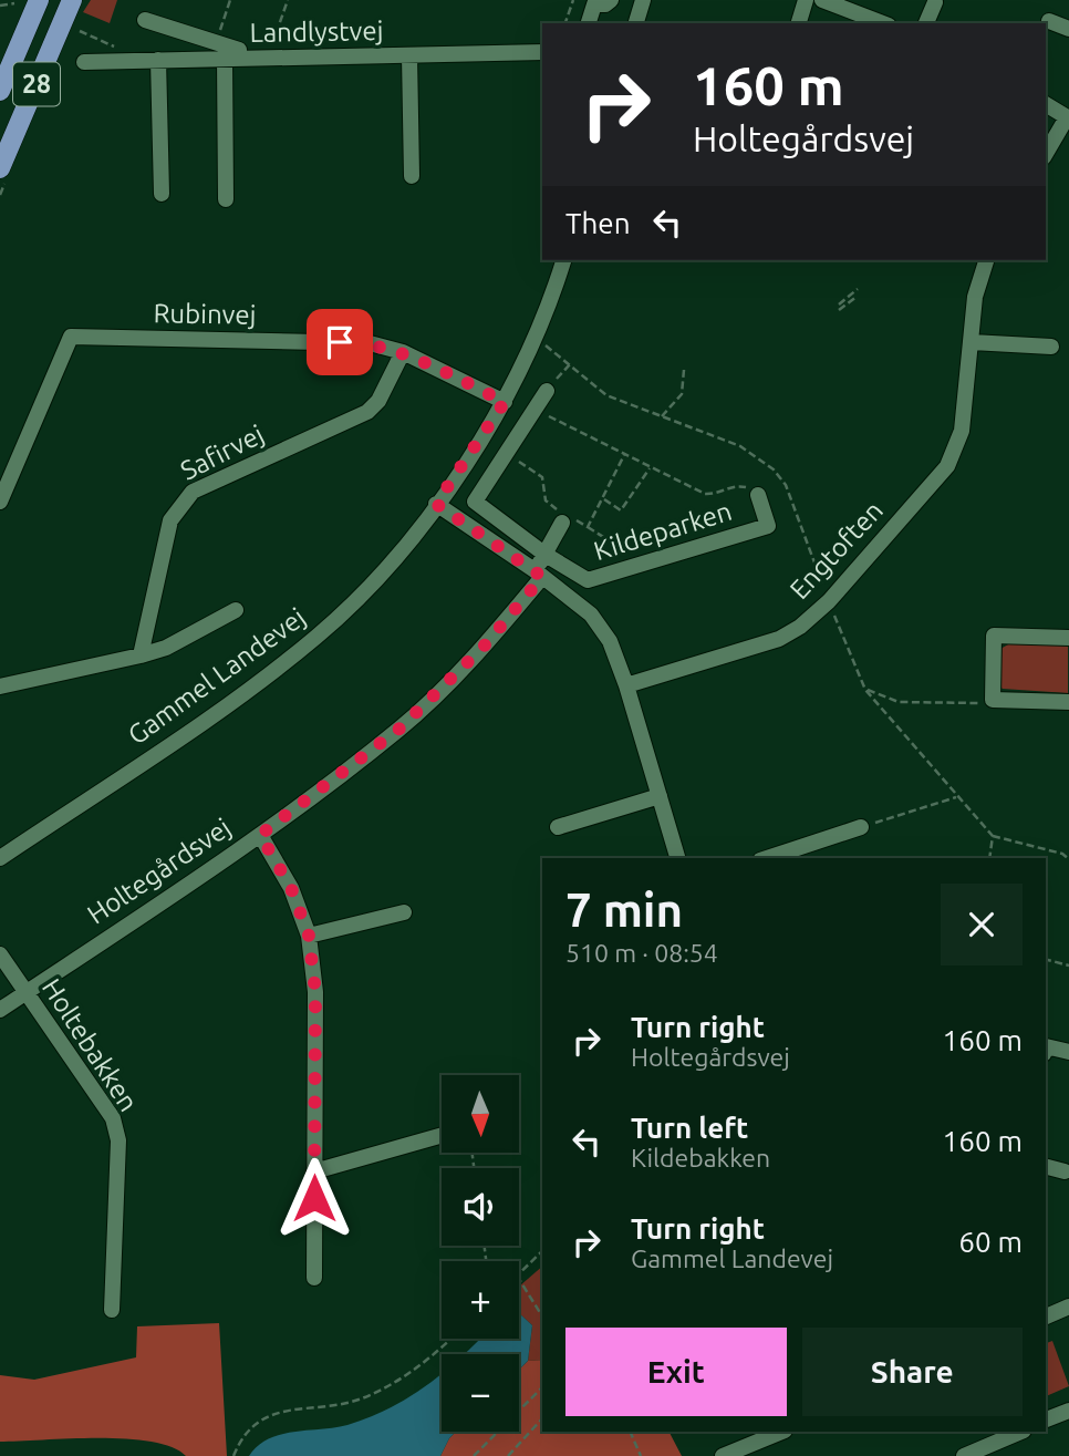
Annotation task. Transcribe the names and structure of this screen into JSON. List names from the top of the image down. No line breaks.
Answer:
{"streets":{"main road":["28"],"street":["Landlystvej","Rubinvej","Safirvej","Kildeparken","Engtoften","Gammel Landevej","Holtegårdsvej","Holtebakken"]},"crossings":[["Rubinvej","Safirvej"],["Rubinvej","Gammel Landevej"],["Kildeparken","Holtegårdsvej"],["Holtegårdsvej","Holtebakken"]],"north":"bottom","page":{"turn":["160 m","Holtegårdsvej"],"then":"Then","heading":["7 min","510 m · 08:54"],"list":[{"name":"Turn right","note":"Holtegårdsvej","value":"160 m"},{"name":"Turn left","note":"Kildebakken","value":"160 m"},{"name":"Turn right","note":"Gammel Landevej","value":"60 m"}],"map_buttons":["+","−"],"buttons":["Exit","Share"]}}
